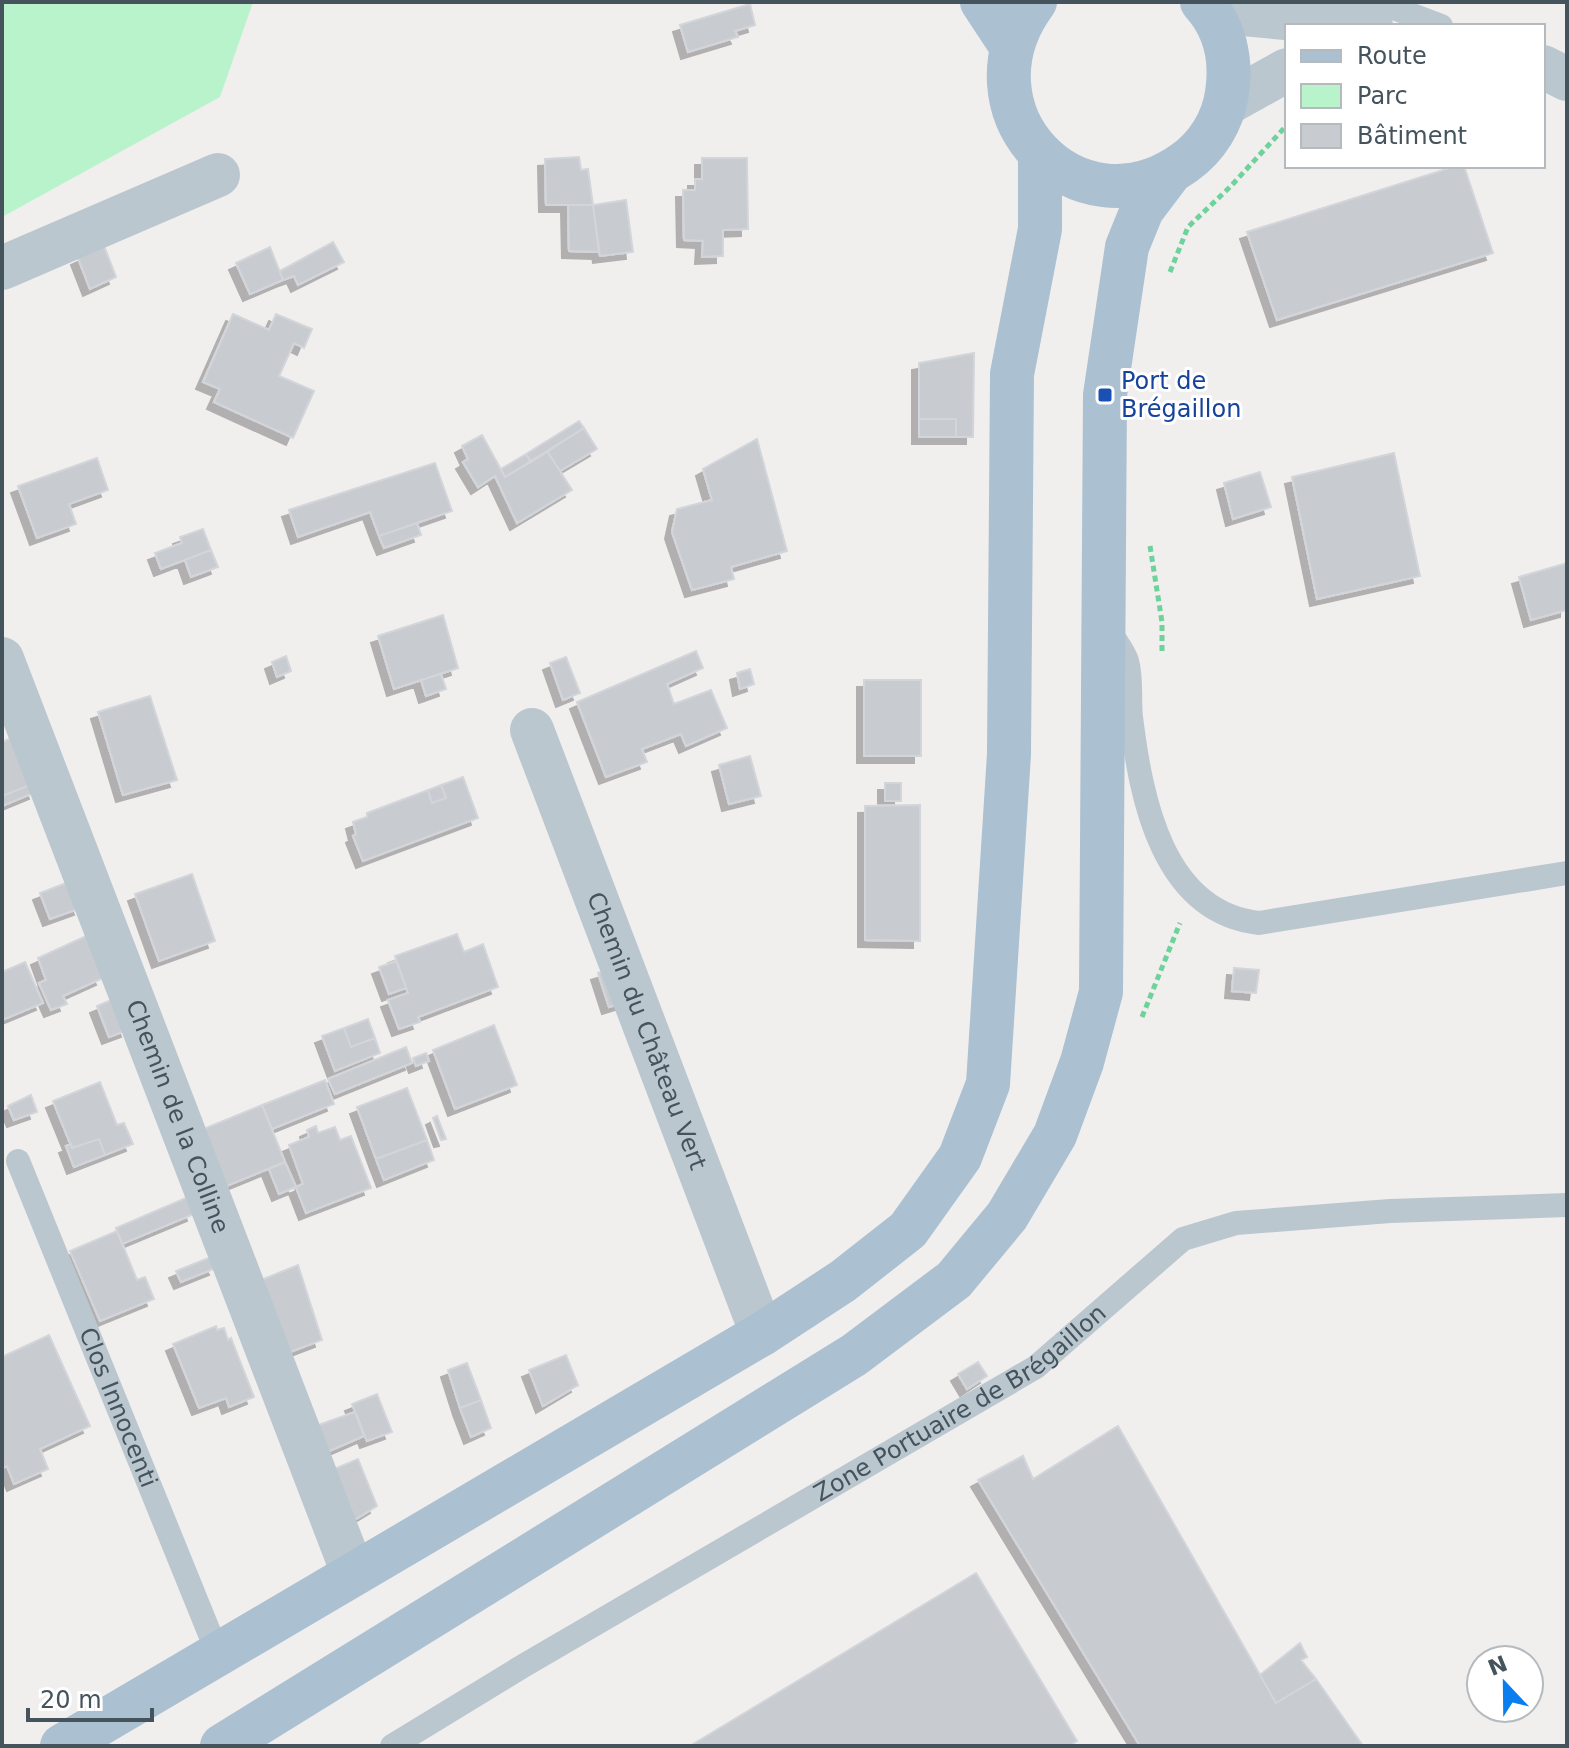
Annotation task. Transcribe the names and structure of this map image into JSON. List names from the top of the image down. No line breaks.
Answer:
{"streets":{"street":["Chemin du Château Vert","Chemin de la Colline"],"lane":["Zone Portuaire de Brégaillon","Clos Innocenti"]},"places":{"transit":["Port de Brégaillon"]},"legend":["Route","Parc","Bâtiment"],"scale_bar":"20 m","north":"top"}
